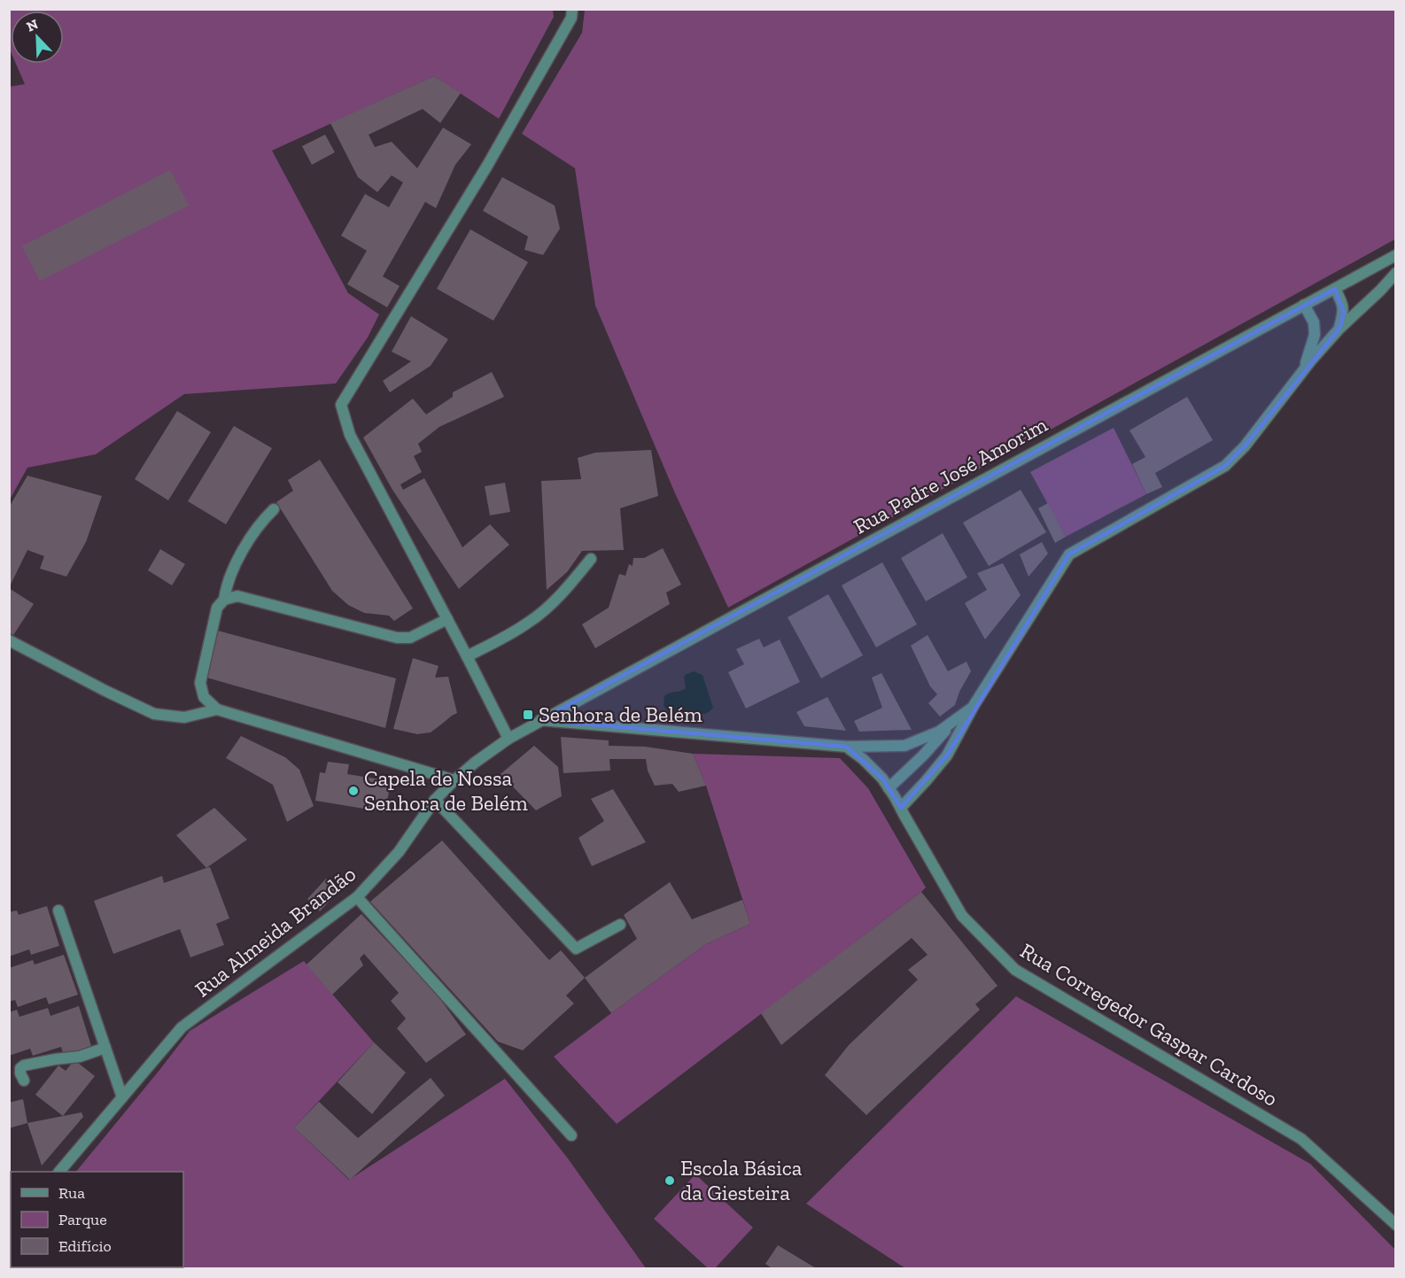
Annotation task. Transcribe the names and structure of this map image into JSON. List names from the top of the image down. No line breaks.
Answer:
{"streets":{"street":["Rua Padre José Amorim","Rua Almeida Brandão","Rua Corregedor Gaspar Cardoso"]},"crossings":[["Rua Padre José Amorim","Rua Almeida Brandão"]],"places":{"transit":["Senhora de Belém"],"other":["Capela de Nossa Senhora de Belém","Escola Básica da Giesteira"]},"legend":["Rua","Parque","Edifício"],"north":"top left"}
